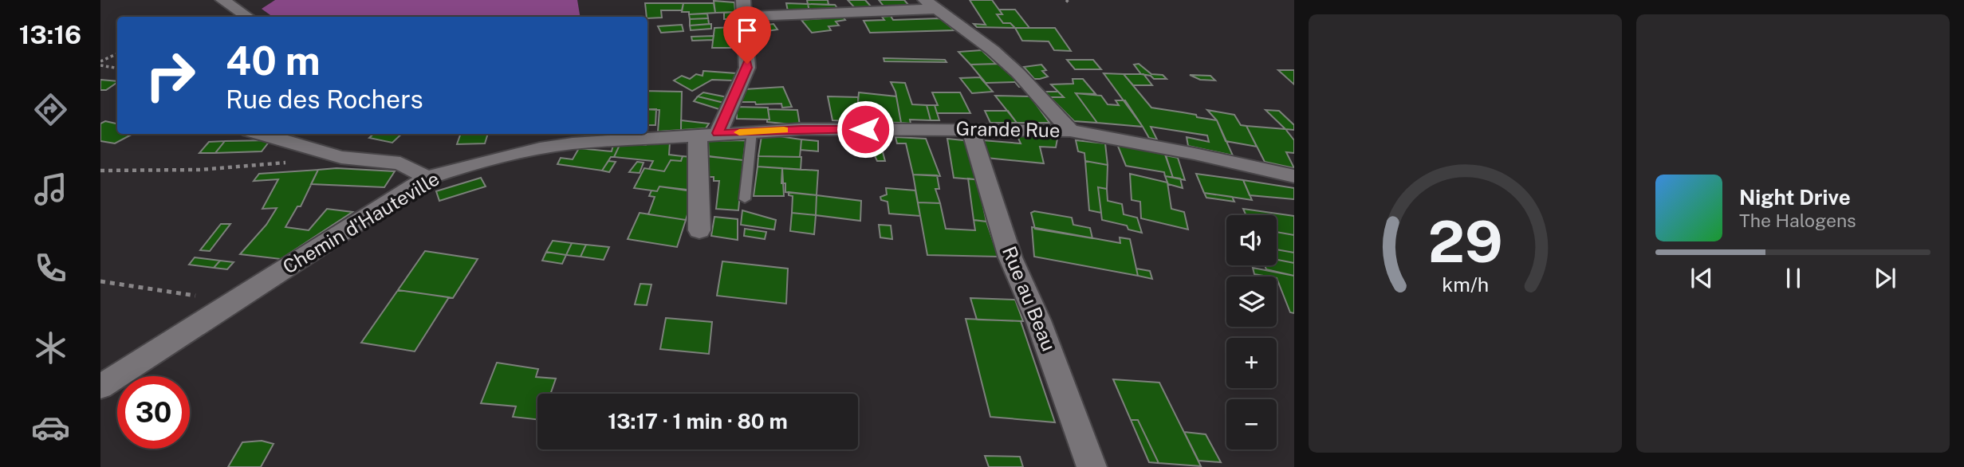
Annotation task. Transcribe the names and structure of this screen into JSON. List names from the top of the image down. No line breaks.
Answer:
{"streets":{"street":["Grande Rue","Chemin d'Hauteville","Rue au Beau"]},"crossings":[["Grande Rue","Chemin d'Hauteville"],["Grande Rue","Rue au Beau"]],"page":{"tabs":"13:16","turn":["40 m","Rue des Rochers"],"song":["Night Drive","The Halogens"],"map_buttons":["+","−"],"limit":"30","trip":"13:17 · 1 min · 80 m","gauge":["29","km/h"]}}
